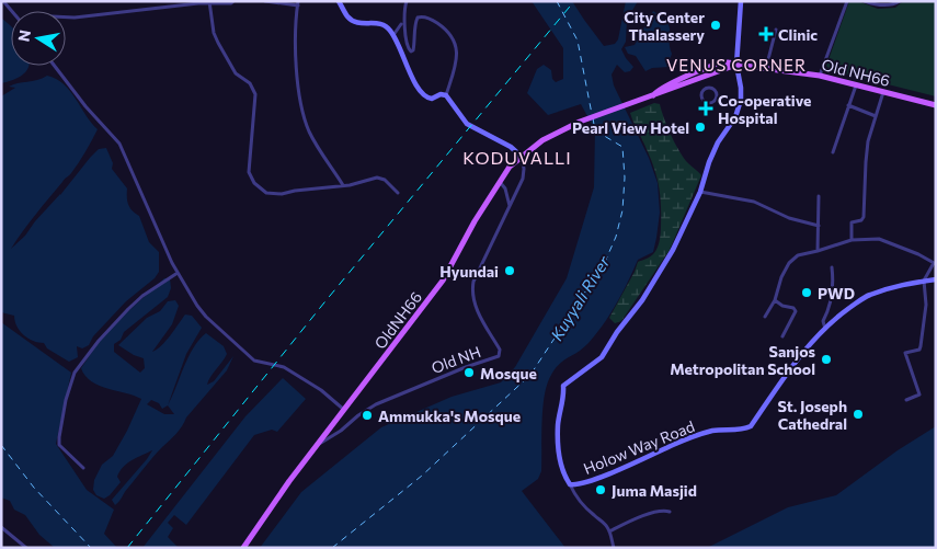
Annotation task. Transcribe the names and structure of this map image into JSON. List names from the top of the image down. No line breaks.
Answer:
{"streets":{"main road":["Old NH66","OldNH66"],"street":["Old NH","Holow Way Road"]},"crossings":[["Old NH66","OldNH66"],["Old NH66","Holow Way Road"],["OldNH66","Old NH"]],"districts":["VENUS CORNER","KODUVALLI"],"water":["Kuyyali River"],"places":{"other":["City Center Thalassery","Pearl View Hotel","Hyundai","PWD","Sanjos Metropolitan School","Mosque","St. Joseph Cathedral","Ammukka's Mosque","Juma Masjid"],"health":["Clinic","Co-operative Hospital"]},"north":"left"}
